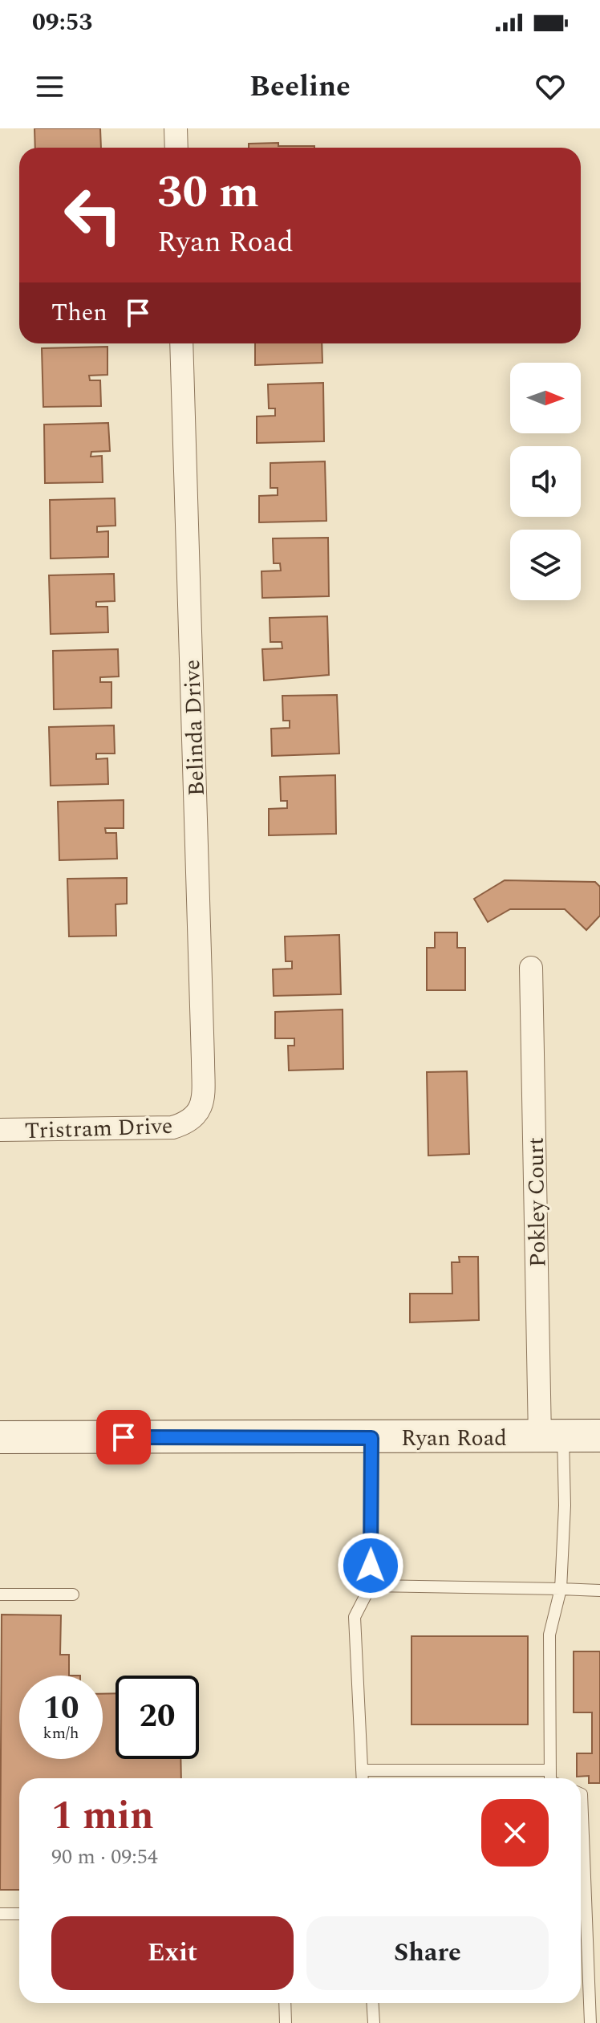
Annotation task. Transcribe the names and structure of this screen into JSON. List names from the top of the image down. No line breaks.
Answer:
{"streets":{"main road":["Ryan Road"],"street":["Belinda Drive","Tristram Drive","Pokley Court"]},"crossings":[["Belinda Drive","Tristram Drive"],["Pokley Court","Ryan Road"]],"north":"right","page":{"status":"09:53","header":"Beeline","turn":["30 m","Ryan Road"],"then":"Then","speed":"10 km/h","limit":"20","heading":["1 min","90 m · 09:54"],"buttons":["Exit","Share"]}}
